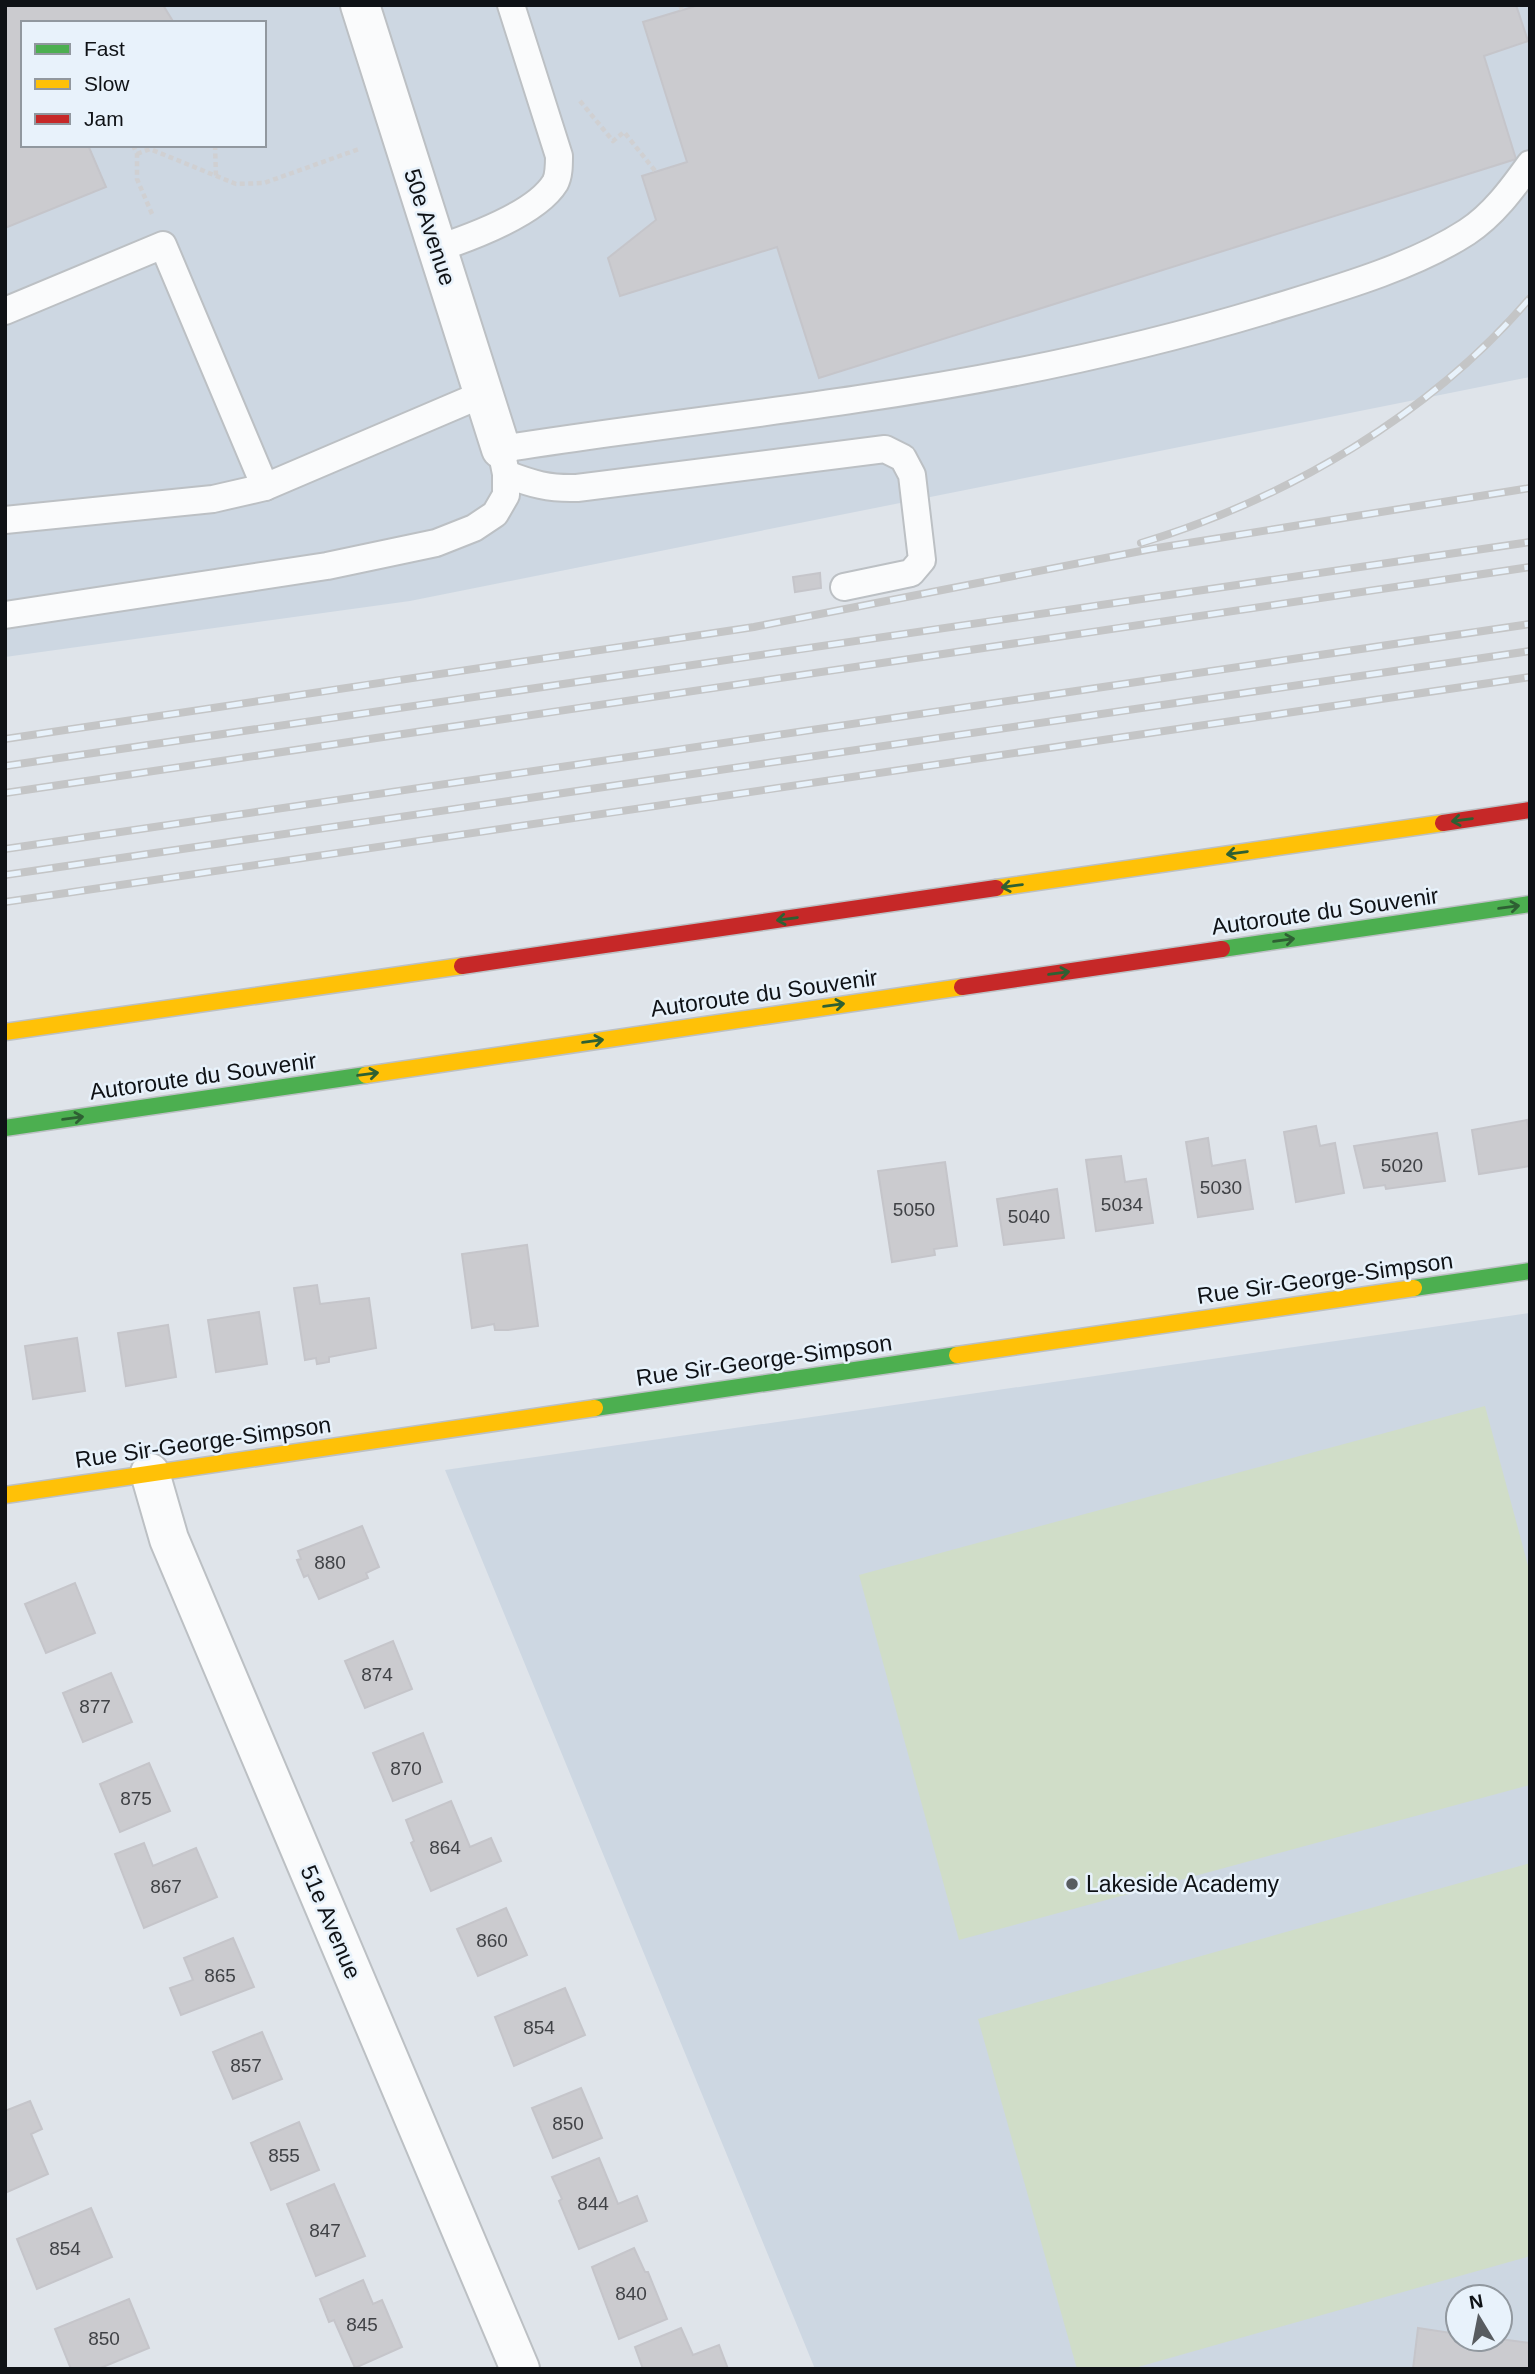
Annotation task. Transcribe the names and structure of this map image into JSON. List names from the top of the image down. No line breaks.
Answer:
{"streets":{"main road":["Autoroute du Souvenir","Rue Sir-George-Simpson"],"street":["50e Avenue","51e Avenue"]},"crossings":[["Rue Sir-George-Simpson","51e Avenue"]],"places":["Lakeside Academy"],"house_numbers":["5020","5030","5034","5050","5040","880","874","877","870","875","864","867","860","865","854","857","850","855","844","847","854","840","845","850"],"legend":["Fast","Slow","Jam"],"north":"top"}
